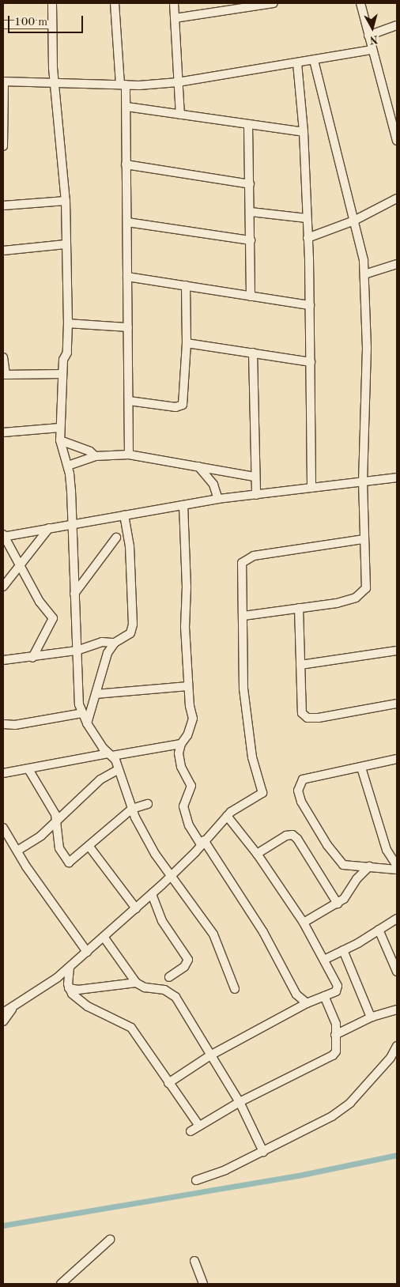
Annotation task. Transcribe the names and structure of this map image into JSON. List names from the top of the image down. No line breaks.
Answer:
{"scale_bar":"100 m","north":"bottom"}
